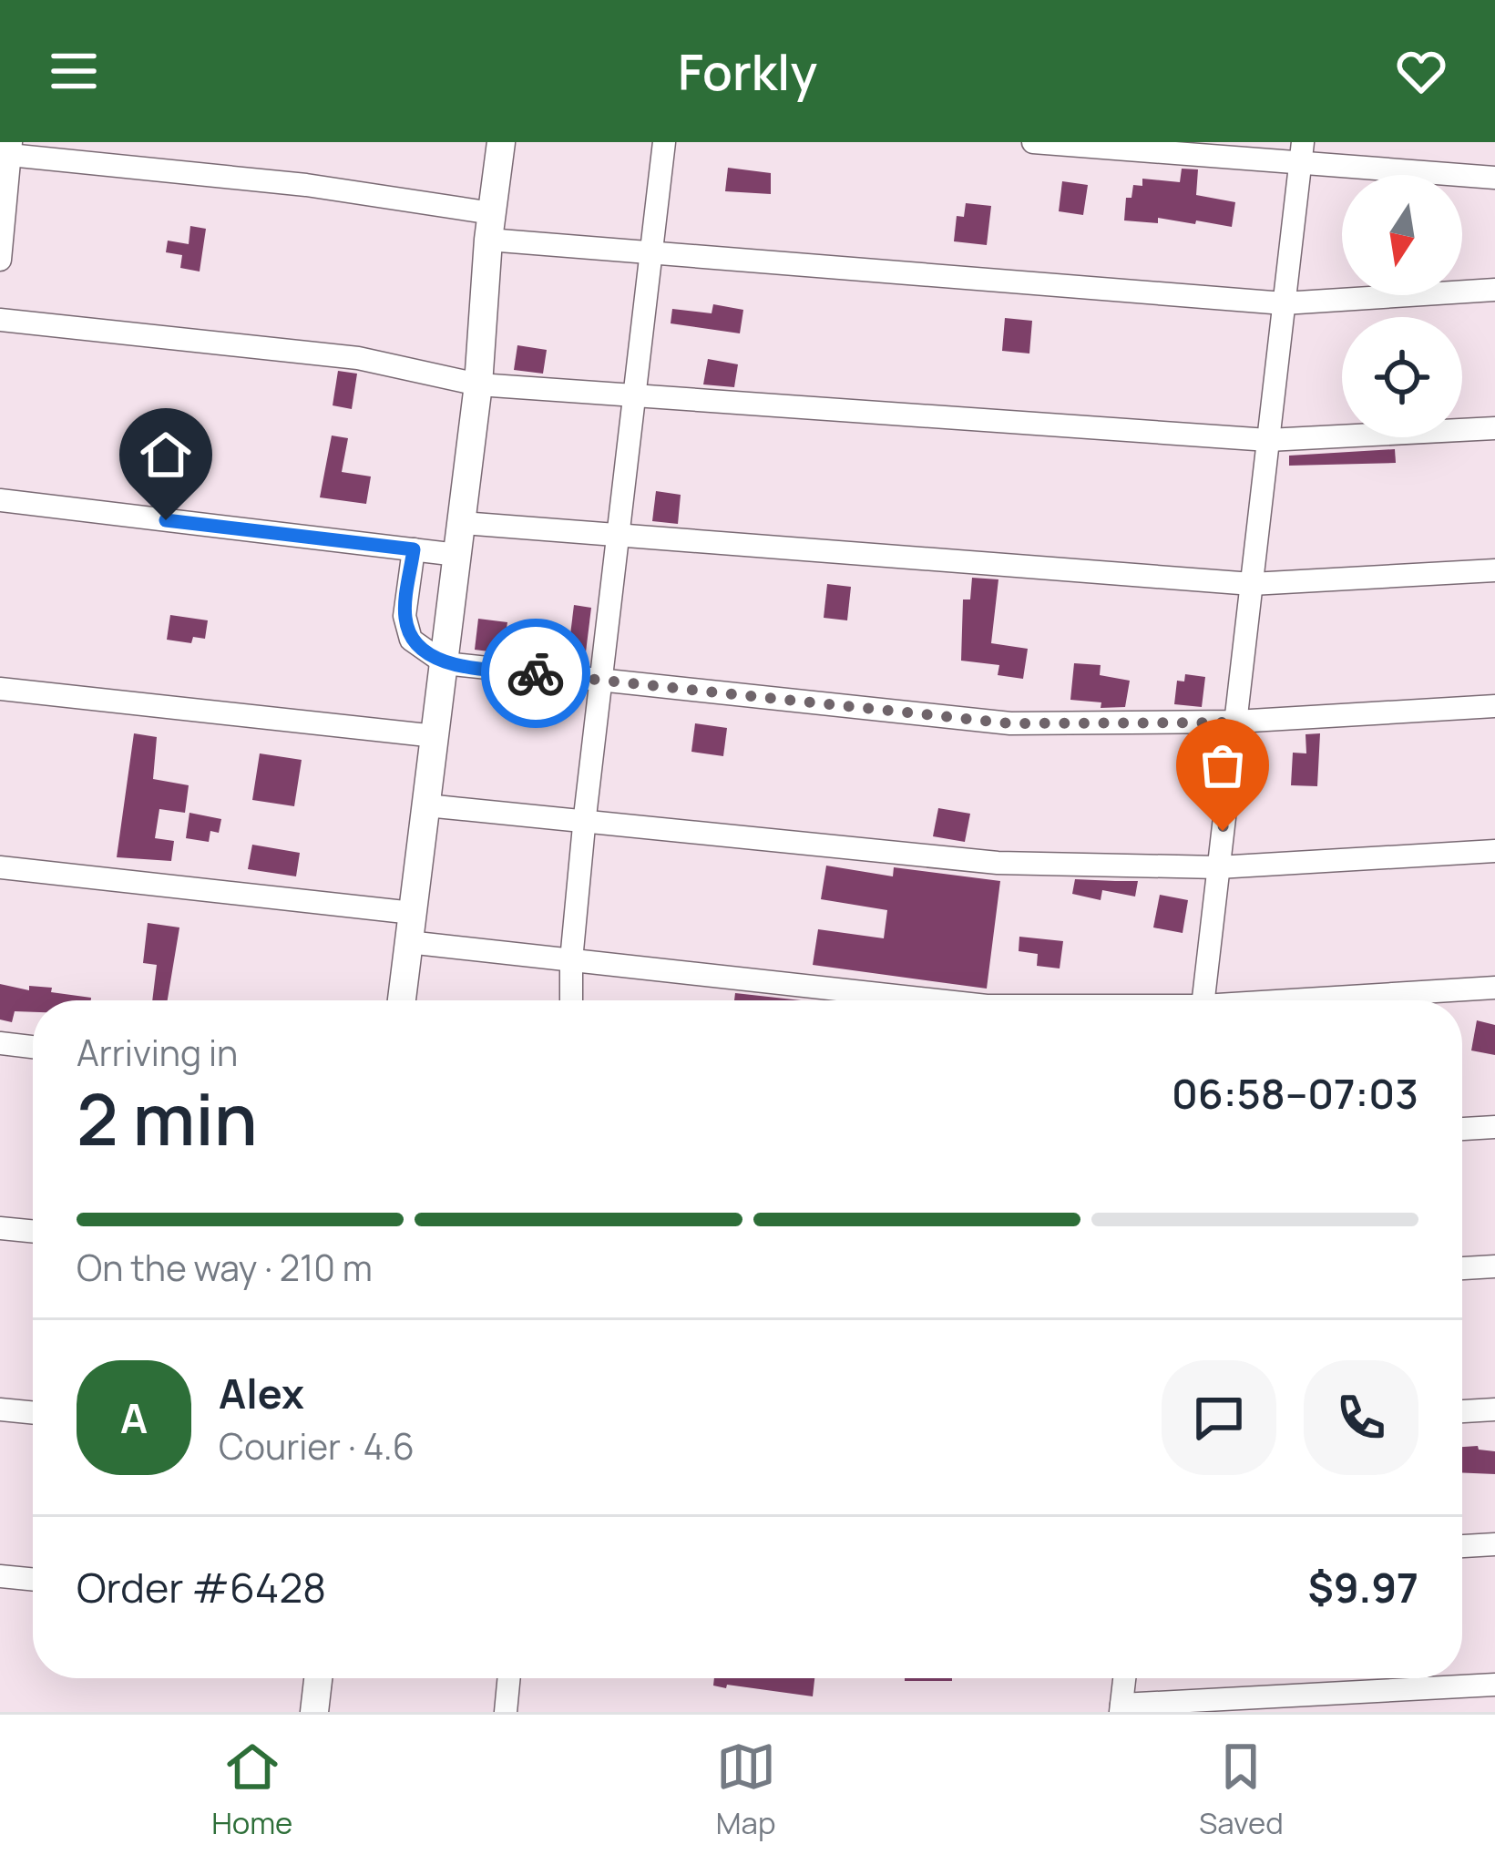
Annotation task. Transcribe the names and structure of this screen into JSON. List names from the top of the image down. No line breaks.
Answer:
{"north":"bottom","page":{"header":"Forkly","heading":["2 min","Arriving in","06:58–07:03"],"panel":["Alex","Courier · 4.6","Order #6428","$9.97"],"bar":"On the way · 210 m","round":"A","tabs":["Home","Map","Saved"]}}
